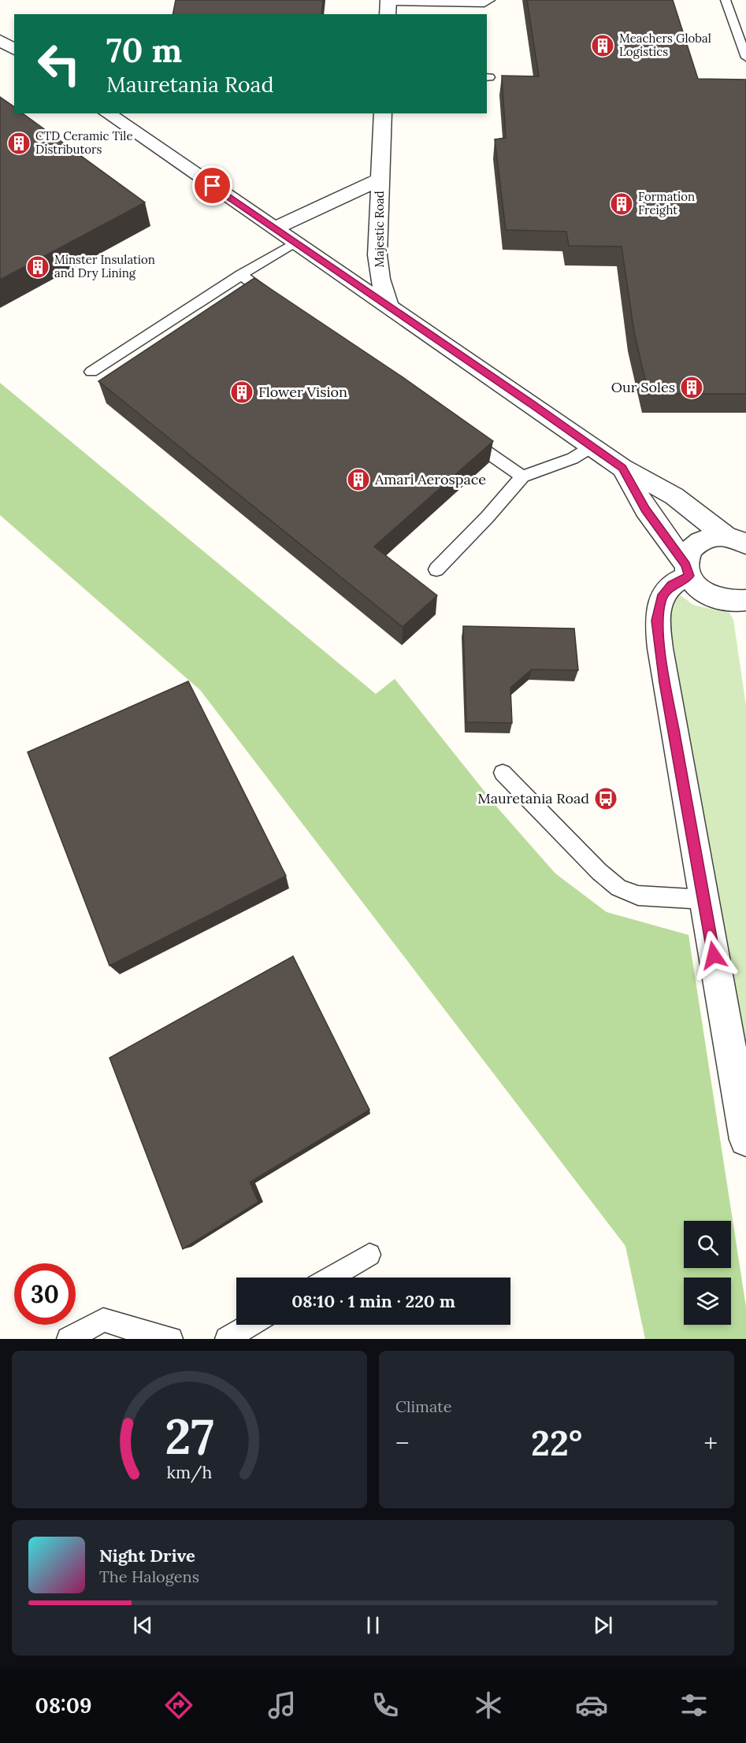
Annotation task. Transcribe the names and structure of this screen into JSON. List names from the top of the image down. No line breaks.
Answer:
{"streets":{"street":["Majestic Road"]},"places":{"building":["Meachers Global Logistics","CTD Ceramic Tile Distributors","Formation Freight","Minster Insulation and Dry Lining","Our Soles","Flower Vision","Amari Aerospace"],"bus stop":["Mauretania Road"]},"page":{"turn":["70 m","Mauretania Road"],"limit":"30","trip":"08:10 · 1 min · 220 m","tile":"Climate","heat":["−","22°","+"],"song":["Night Drive","The Halogens"],"tabs":"08:09","gauge":["27","km/h"]}}
